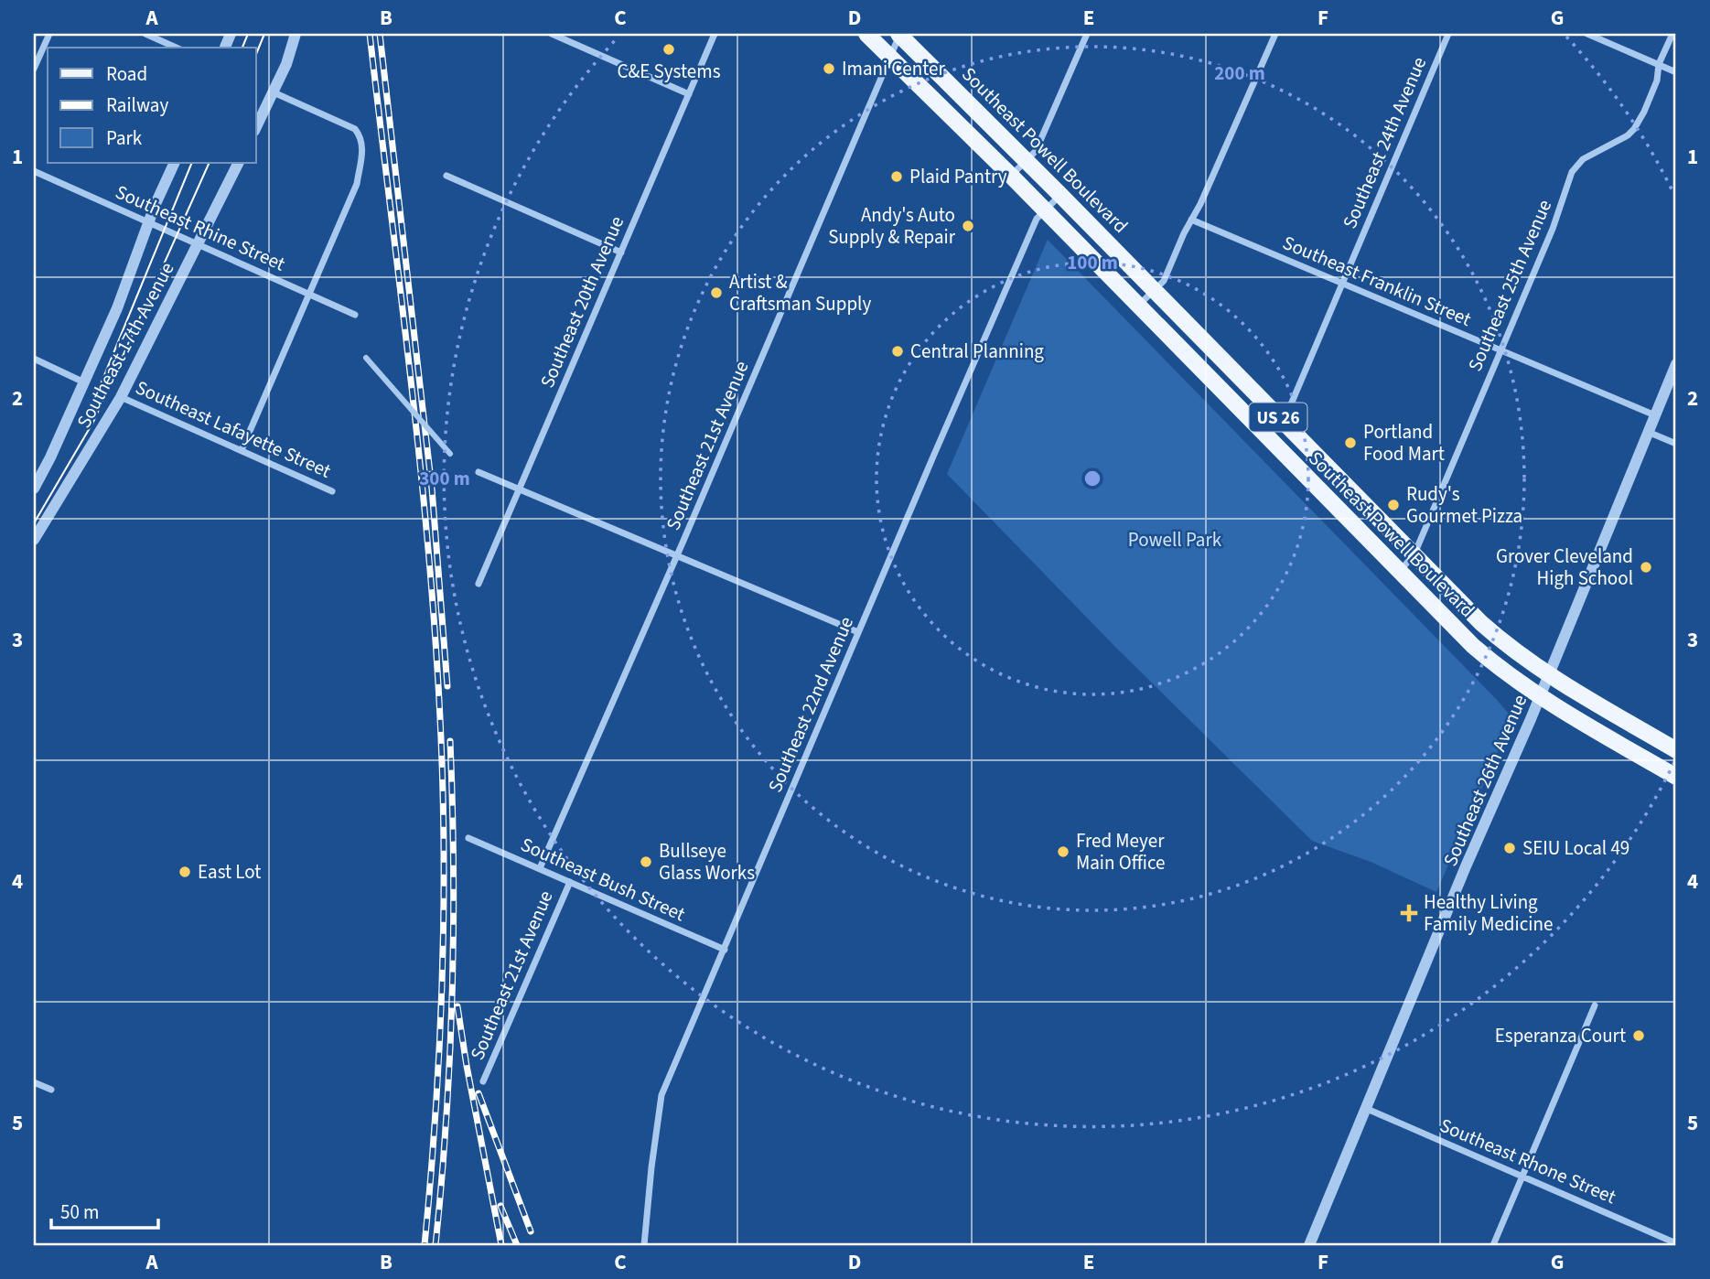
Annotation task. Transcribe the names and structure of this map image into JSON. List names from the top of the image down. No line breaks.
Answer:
{"streets":{"main road":["Southeast Powell Boulevard","US 26"],"street":["Southeast 24th Avenue","Southeast Rhine Street","Southeast Franklin Street","Southeast 25th Avenue","Southeast 20th Avenue","Southeast 17th Avenue","Southeast Lafayette Street","Southeast 21st Avenue","Southeast 22nd Avenue","Southeast 26th Avenue","Southeast Bush Street","Southeast Rhone Street"]},"crossings":[["Southeast 24th Avenue","Southeast Powell Boulevard"],["Southeast 24th Avenue","Southeast Franklin Street"],["Southeast Powell Boulevard","Southeast 25th Avenue"],["Southeast Powell Boulevard","Southeast 21st Avenue"],["Southeast Powell Boulevard","Southeast 22nd Avenue"],["Southeast Powell Boulevard","Southeast 26th Avenue"],["Southeast Rhine Street","Southeast 17th Avenue"],["Southeast Franklin Street","Southeast 25th Avenue"],["Southeast Franklin Street","Southeast 26th Avenue"],["Southeast 17th Avenue","Southeast Lafayette Street"],["Southeast 21st Avenue","Southeast Bush Street"],["Southeast 22nd Avenue","Southeast Bush Street"],["Southeast 26th Avenue","Southeast Rhone Street"]],"parks":["Powell Park"],"places":{"other":["C&E Systems","Imani Center","Plaid Pantry","Andy's Auto Supply & Repair","Artist & Craftsman Supply","Central Planning","Portland Food Mart","Rudy's Gourmet Pizza","Grover Cleveland High School","SEIU Local 49","Fred Meyer Main Office","Bullseye Glass Works","East Lot","Esperanza Court"],"health":["Healthy Living Family Medicine"]},"legend":["Road","Railway","Park"],"scale_bar":"50 m","grid":{"columns":["A","B","C","D","E","F","G"],"rows":["1","2","3","4","5"]},"rings":["200 m","100 m","300 m"]}
